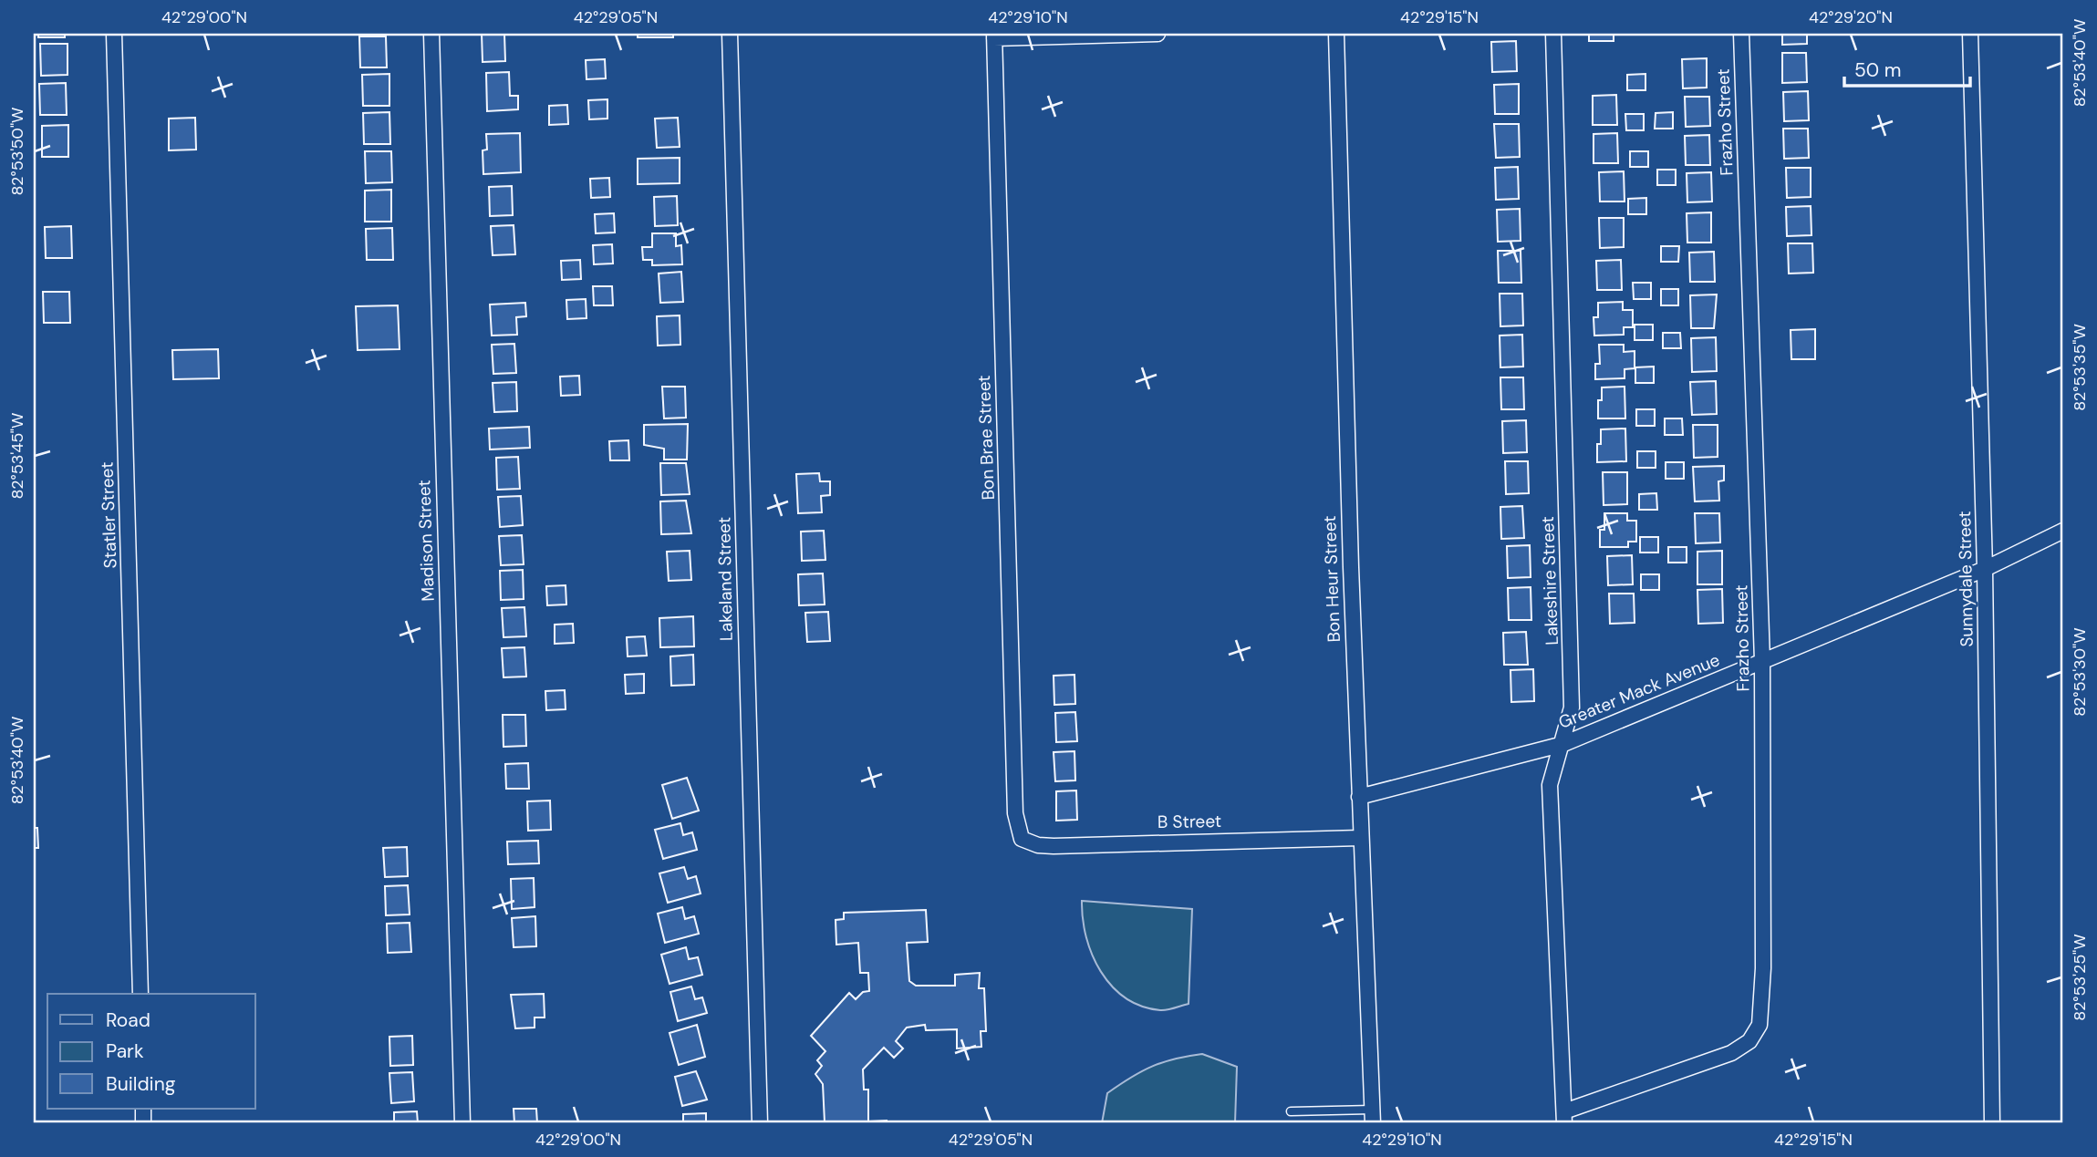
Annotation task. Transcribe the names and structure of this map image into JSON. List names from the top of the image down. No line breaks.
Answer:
{"streets":{"street":["Frazho Street","Bon Brae Street","Statler Street","Madison Street","Lakeland Street","Bon Heur Street","Sunnydale Street","Lakeshire Street","Greater Mack Avenue","B Street"]},"crossings":[["Frazho Street","Lakeshire Street"],["Frazho Street","Greater Mack Avenue"],["Bon Brae Street","B Street"],["Bon Heur Street","Greater Mack Avenue"],["Bon Heur Street","B Street"],["Sunnydale Street","Greater Mack Avenue"],["Lakeshire Street","Greater Mack Avenue"]],"legend":["Road","Park","Building"],"scale_bar":"50 m","coordinates":["42°29'00\"N","42°29'05\"N","42°29'10\"N","42°29'15\"N","42°29'20\"N","82°53'40\"W","82°53'50\"W","82°53'35\"W","82°53'45\"W","82°53'30\"W","82°53'25\"W"]}
